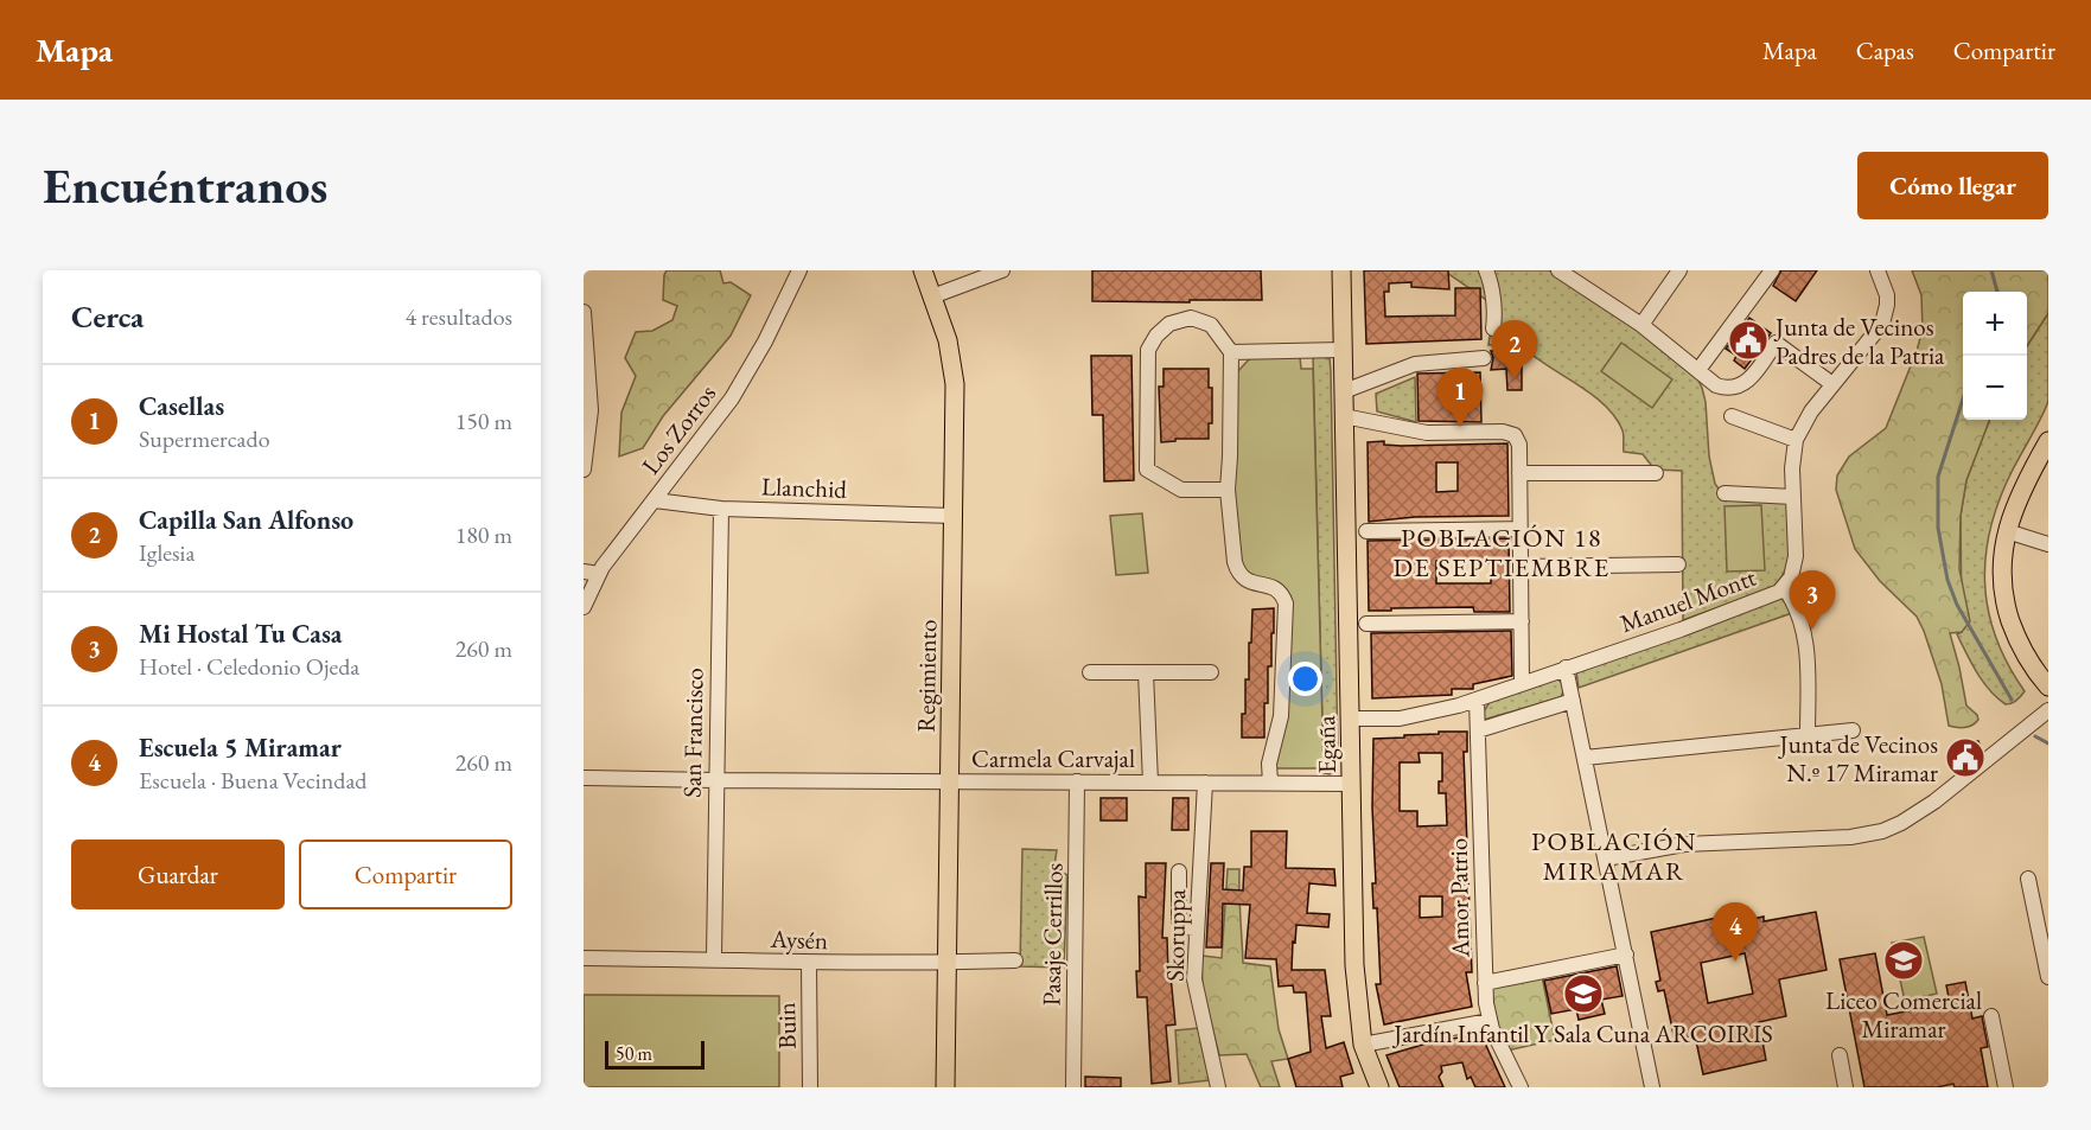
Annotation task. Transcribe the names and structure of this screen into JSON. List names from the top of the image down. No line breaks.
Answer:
{"streets":{"main road":["Regimiento","Egaña"],"street":["Los Zorros","Llanchid","Manuel Montt","San Francisco","Carmela Carvajal","Amor Patrio","Pasaje Cerrillos","Skoruppa","Aysén","Buin"]},"crossings":[["Los Zorros","Llanchid"],["Llanchid","Regimiento"],["Llanchid","San Francisco"],["Manuel Montt","Egaña"],["Manuel Montt","Amor Patrio"],["Regimiento","Carmela Carvajal"],["Regimiento","Aysén"],["San Francisco","Carmela Carvajal"],["San Francisco","Aysén"],["Egaña","Carmela Carvajal"],["Carmela Carvajal","Pasaje Cerrillos"],["Carmela Carvajal","Skoruppa"],["Aysén","Buin"]],"districts":["POBLACIÓN 18 DE SEPTIEMBRE","POBLACIÓN MIRAMAR"],"places":{"public building":["Junta de Vecinos Padres de la Patria","Junta de Vecinos N.º 17 Miramar"],"school or university":["Liceo Comercial Miramar","Jardín Infantil Y Sala Cuna ARCOIRIS"]},"scale_bar":"50 m","page":{"header":"Mapa","nav":["Mapa","Capas","Compartir"],"buttons":["Cómo llegar",["Guardar","Compartir"]],"title":"Encuéntranos","heading":["Cerca","4 resultados"],"map_buttons":["+","−"],"pins":["2","1","3","4"],"list":[{"mark":"1","name":"Casellas","note":"Supermercado","value":"150 m"},{"mark":"2","name":"Capilla San Alfonso","note":"Iglesia","value":"180 m"},{"mark":"3","name":"Mi Hostal Tu Casa","note":"Hotel · Celedonio Ojeda","value":"260 m"},{"mark":"4","name":"Escuela 5 Miramar","note":"Escuela · Buena Vecindad","value":"260 m"}],"scale":"50 m"}}
